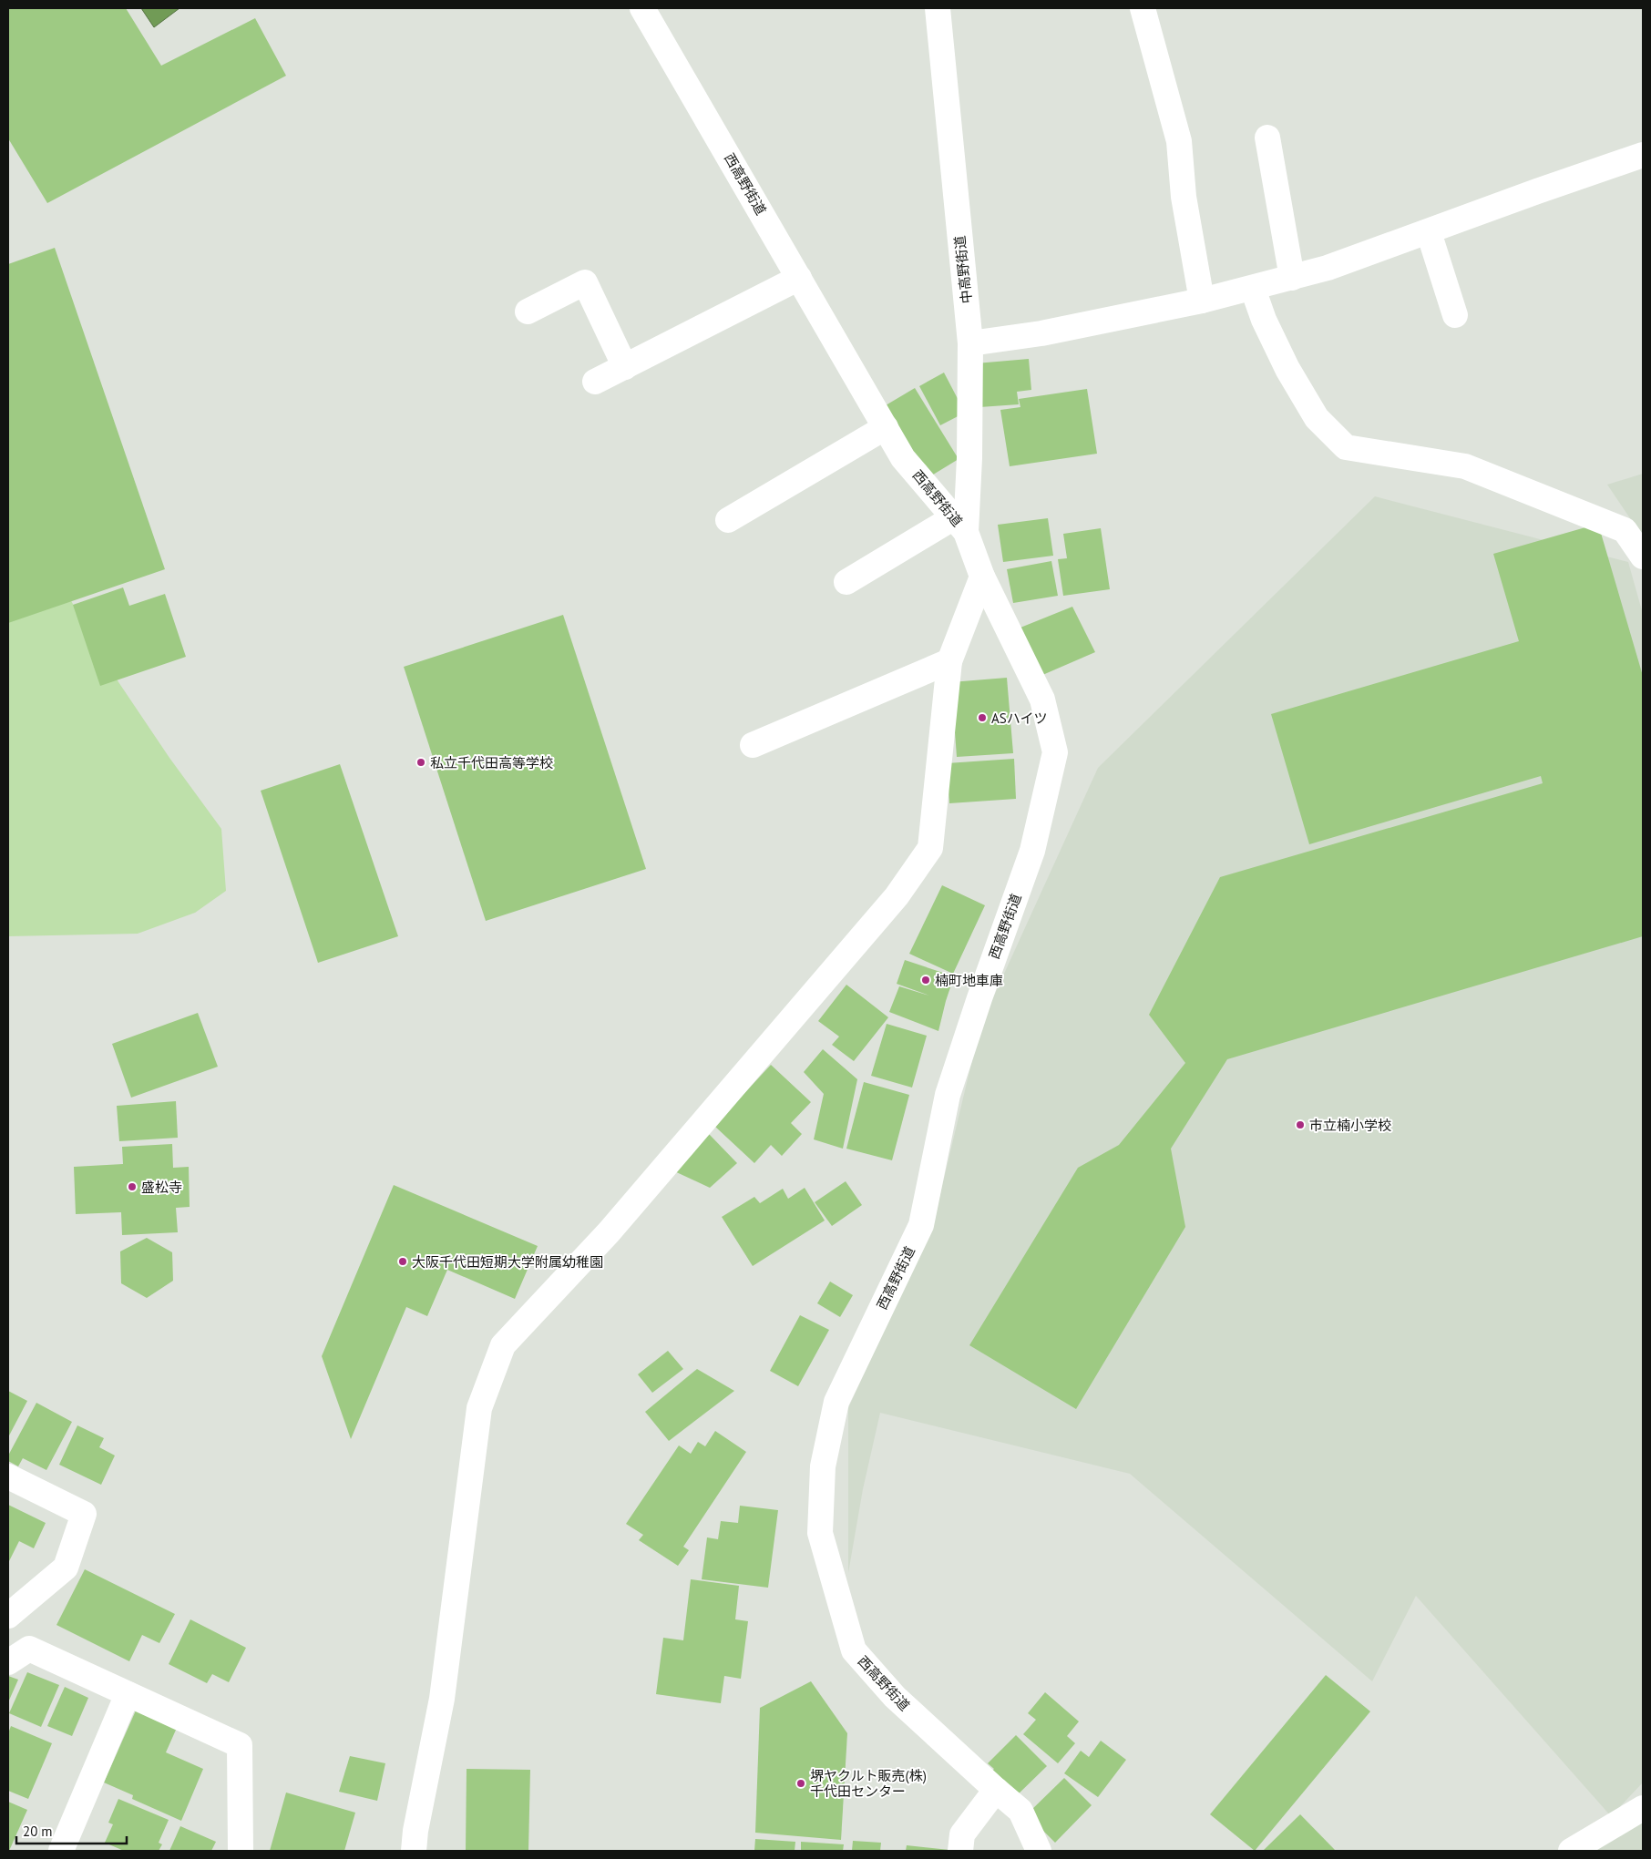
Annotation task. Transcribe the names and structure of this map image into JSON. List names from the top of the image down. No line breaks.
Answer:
{"streets":{"street":["西高野街道","中高野街道"]},"crossings":[["西高野街道","中高野街道"]],"places":["ASハイツ","私立千代田高等学校","楠町地車庫","市立楠小学校","盛松寺","大阪千代田短期大学附属幼稚園","堺ヤクルト販売(株) 千代田センター"],"scale_bar":"20 m"}
